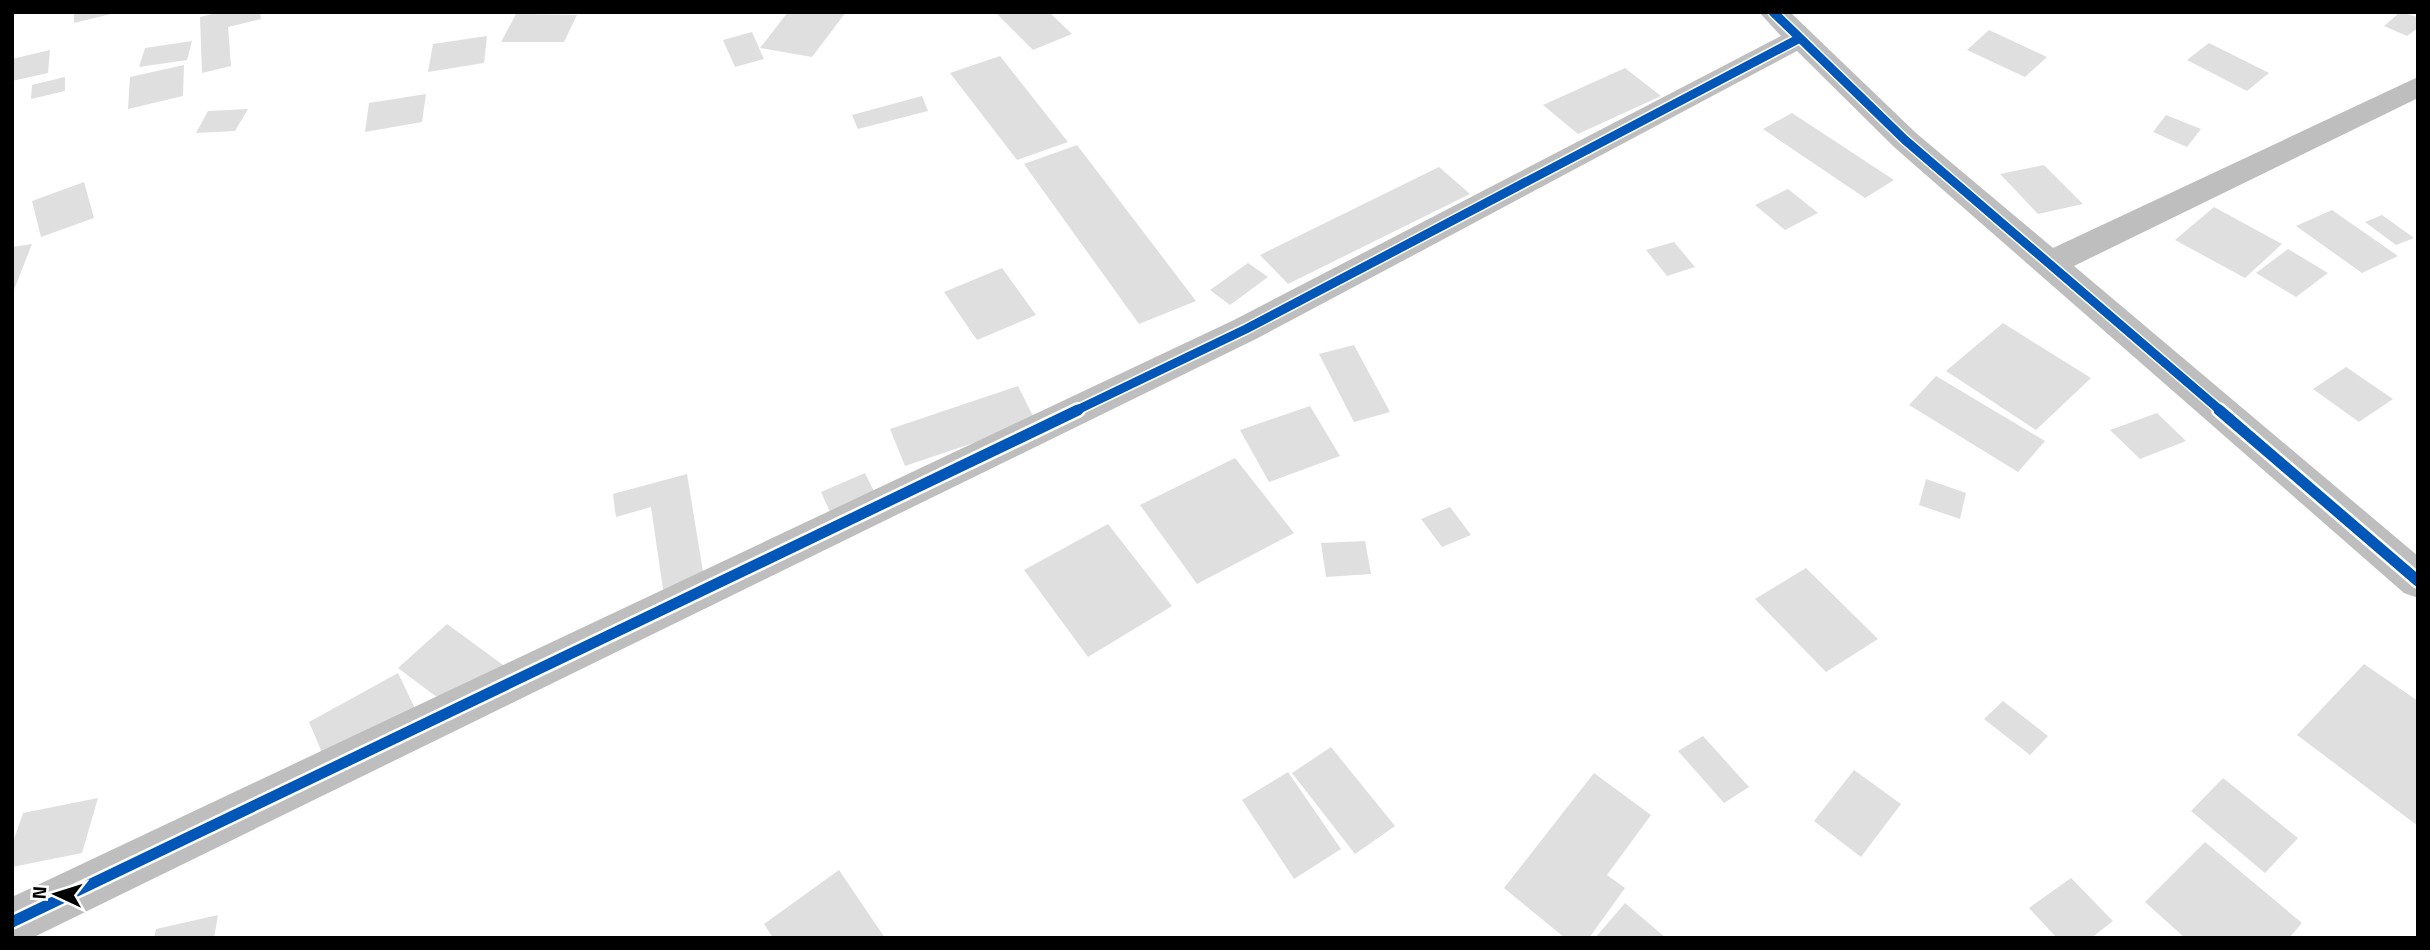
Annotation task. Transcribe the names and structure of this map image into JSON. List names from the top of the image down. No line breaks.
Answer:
{"north":"left"}
